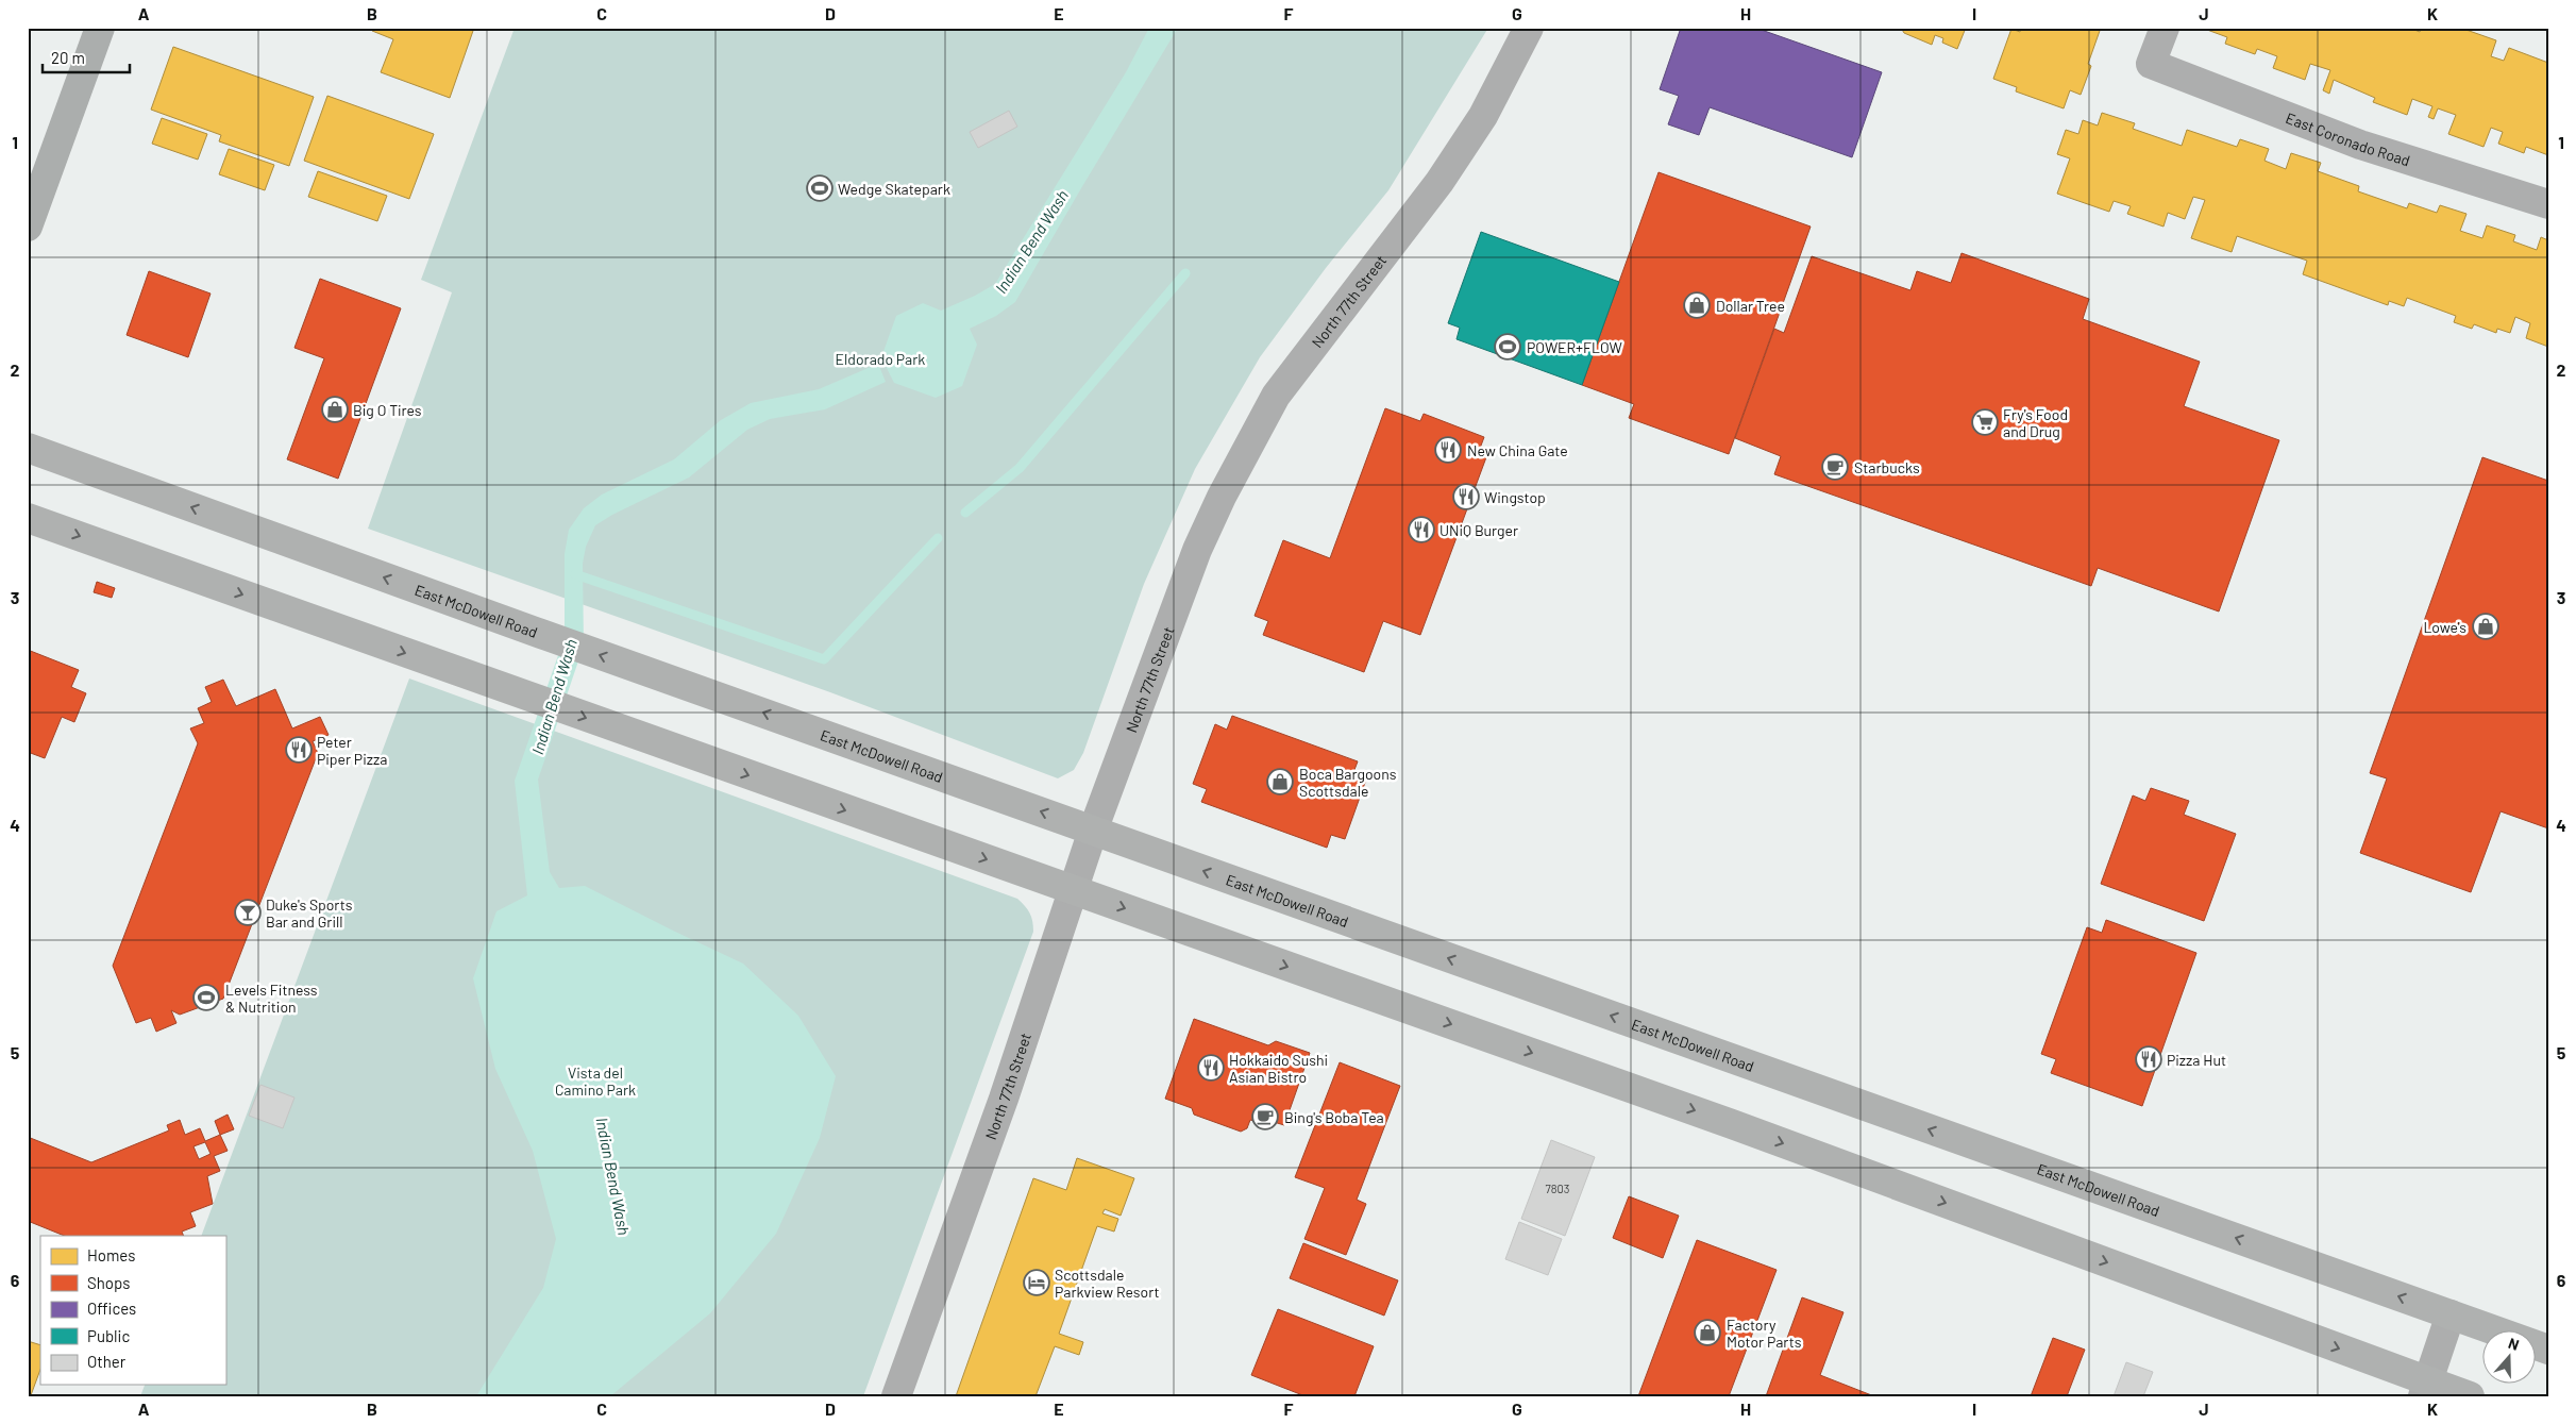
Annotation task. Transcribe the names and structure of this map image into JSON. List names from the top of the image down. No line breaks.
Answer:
{"streets":{"main road":["East McDowell Road"],"street":["East Coronado Road","North 77th Street"]},"crossings":[["North 77th Street","East McDowell Road"]],"water":["Indian Bend Wash"],"parks":["Eldorado Park","Vista del Camino Park"],"places":{"sports":["Wedge Skatepark","POWER+FLOW","Levels Fitness & Nutrition"],"shop":["Dollar Tree","Big O Tires","Lowe's","Boca Bargoons Scottsdale","Factory Motor Parts"],"supermarket":["Fry's Food and Drug"],"restaurant":["New China Gate","Wingstop","UNiQ Burger","Peter Piper Pizza","Pizza Hut","Hokkaido Sushi Asian Bistro"],"cafe":["Starbucks","Bing's Boba Tea"],"bar":["Duke's Sports Bar and Grill"],"hotel":["Scottsdale Parkview Resort"]},"house_numbers":["7803"],"legend":["Homes","Shops","Offices","Public","Other"],"scale_bar":"20 m","north":"top","grid":{"columns":["A","B","C","D","E","F","G","H","I","J","K"],"rows":["1","2","3","4","5","6"]}}
